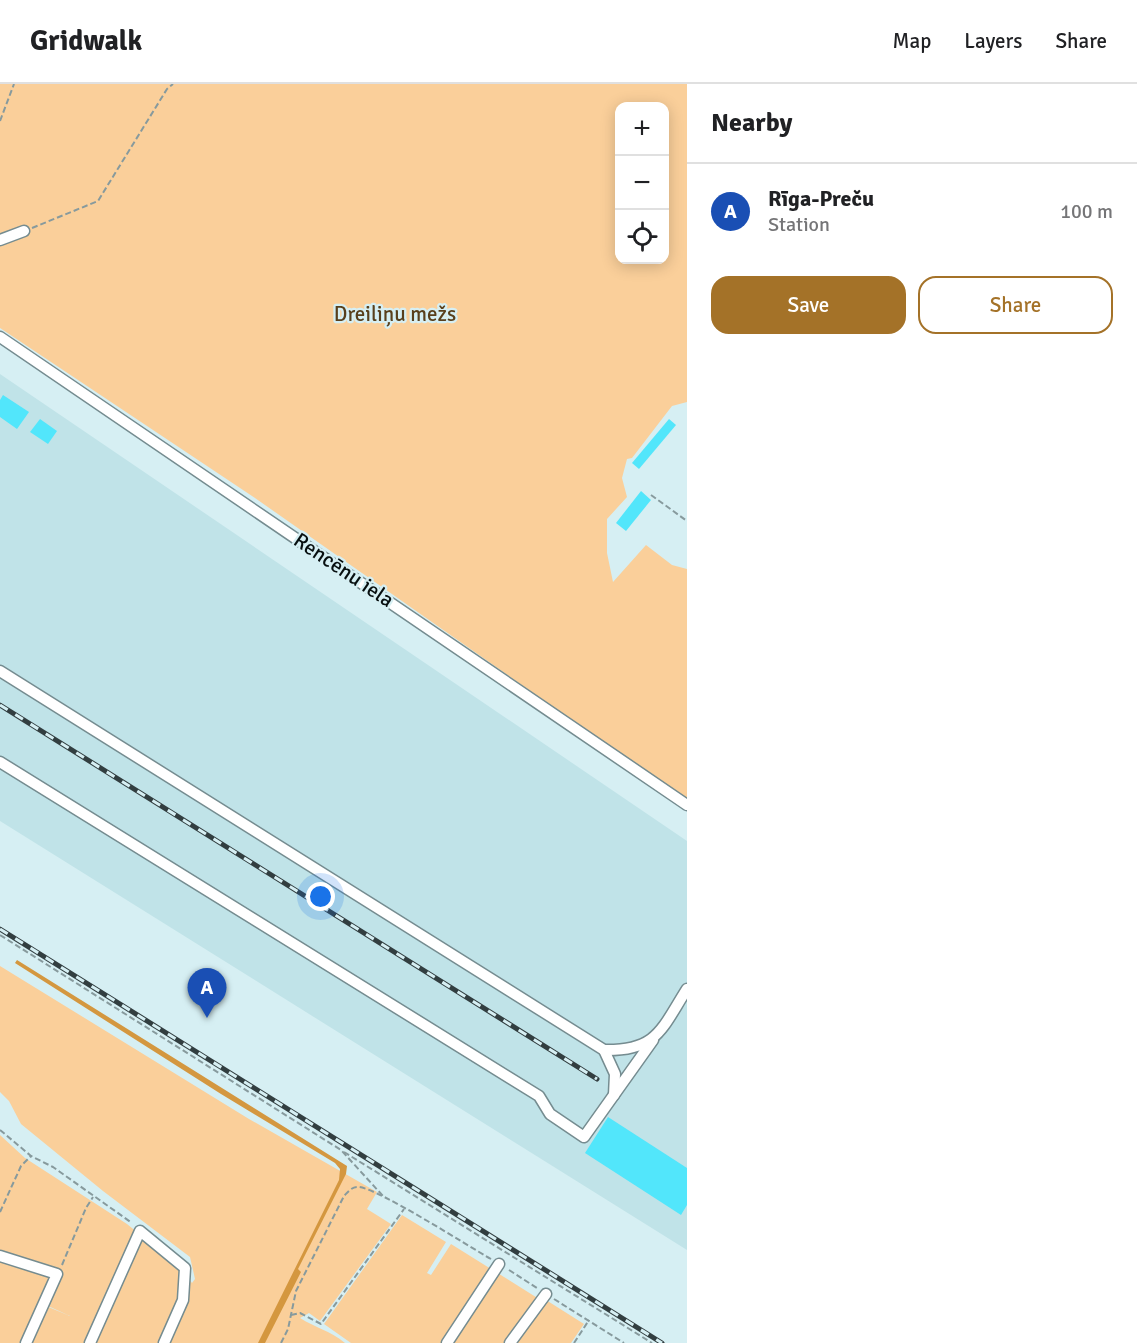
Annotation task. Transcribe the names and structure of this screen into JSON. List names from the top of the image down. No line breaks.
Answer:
{"streets":{"street":["Rencēnu iela"]},"parks":["Dreiliņu mežs"],"page":{"header":"Gridwalk","nav":["Map","Layers","Share"],"heading":"Nearby","map_buttons":["+","−"],"list":[{"mark":"A","name":"Rīga-Preču","note":"Station","value":"100 m"}],"buttons":["Save","Share"],"pins":"A"}}
